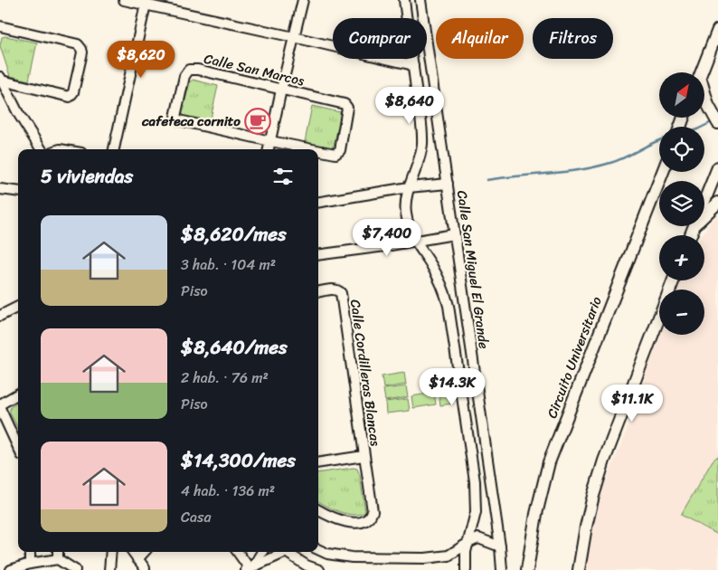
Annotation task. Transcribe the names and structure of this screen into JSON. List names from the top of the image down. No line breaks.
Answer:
{"streets":{"main road":["Circuito Universitario"],"street":["Calle San Marcos","Calle San Miguel El Grande","Calle Cordilleras Blancas"]},"places":{"cafe":["cafeteca cornito"]},"north":"top right","page":{"chip":["Comprar","Alquilar","Filtros"],"price":["$8,620","$8,640","$7,400","$14.3K","$11.1K"],"map_buttons":["+","−"],"heading":"5 viviendas","list":[{"name":"$8,620/mes","note":"3 hab. · 104 m² · Piso"},{"name":"$8,640/mes","note":"2 hab. · 76 m² · Piso"},{"name":"$14,300/mes","note":"4 hab. · 136 m² · Casa"}]}}
